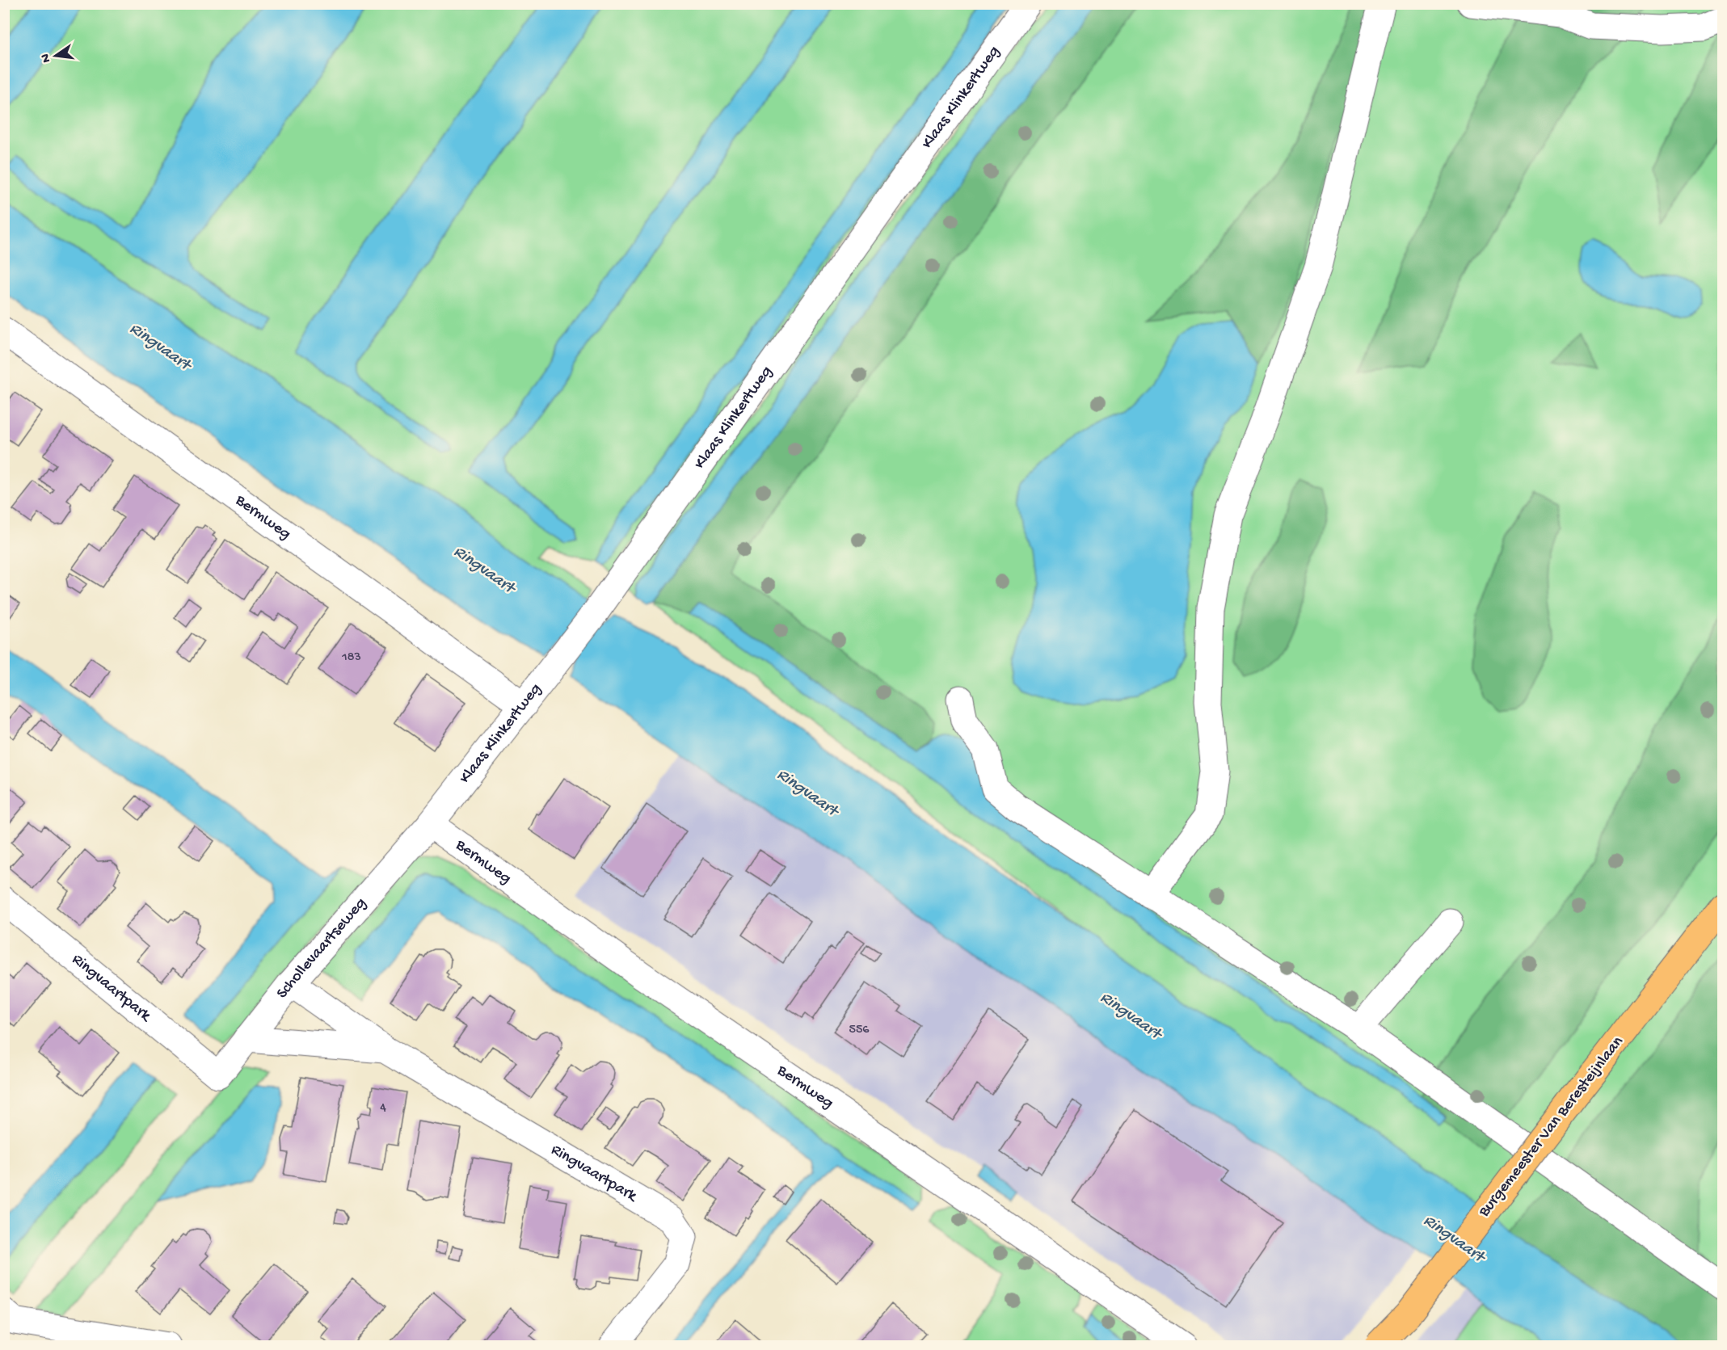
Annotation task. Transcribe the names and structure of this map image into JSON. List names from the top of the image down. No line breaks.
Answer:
{"streets":{"main road":["Burgemeester Van Beresteijnlaan"],"street":["Klaas Klinkertweg","Bermweg","Schollevaartseweg","Ringvaartpark"]},"crossings":[["Klaas Klinkertweg","Bermweg"],["Klaas Klinkertweg","Schollevaartseweg"],["Bermweg","Schollevaartseweg"],["Schollevaartseweg","Ringvaartpark"]],"water":["Ringvaart"],"house_numbers":["183","556","4"],"north":"left"}
